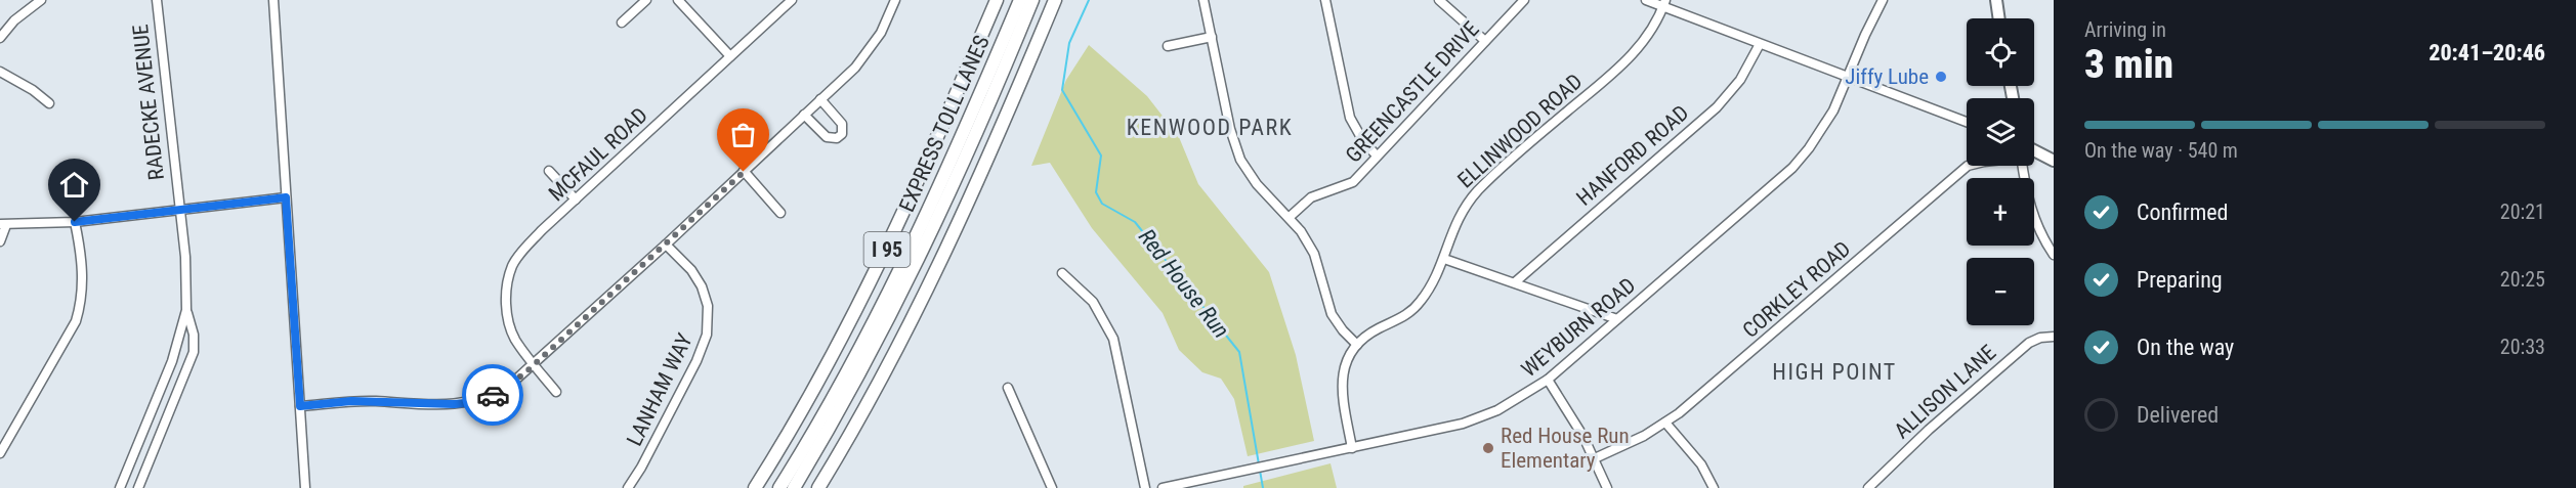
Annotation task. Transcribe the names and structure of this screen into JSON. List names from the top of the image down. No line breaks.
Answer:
{"streets":{"highway":["EXPRESS TOLL LANES","I 95"],"street":["GREENCASTLE DRIVE","RADECKE AVENUE","ELLINWOOD ROAD","MCFAUL ROAD","HANFORD ROAD","CORKLEY ROAD","WEYBURN ROAD","LANHAM WAY","ALLISON LANE"]},"crossings":[["ELLINWOOD ROAD","WEYBURN ROAD"]],"districts":["KENWOOD PARK","HIGH POINT"],"water":["Red House Run"],"places":["Jiffy Lube","Red House Run Elementary"],"page":{"heading":["3 min","Arriving in","20:41–20:46"],"map_buttons":["+","−"],"bar":"On the way · 540 m","list":[["Confirmed","20:21"],["Preparing","20:25"],["On the way","20:33"],"Delivered"]}}
